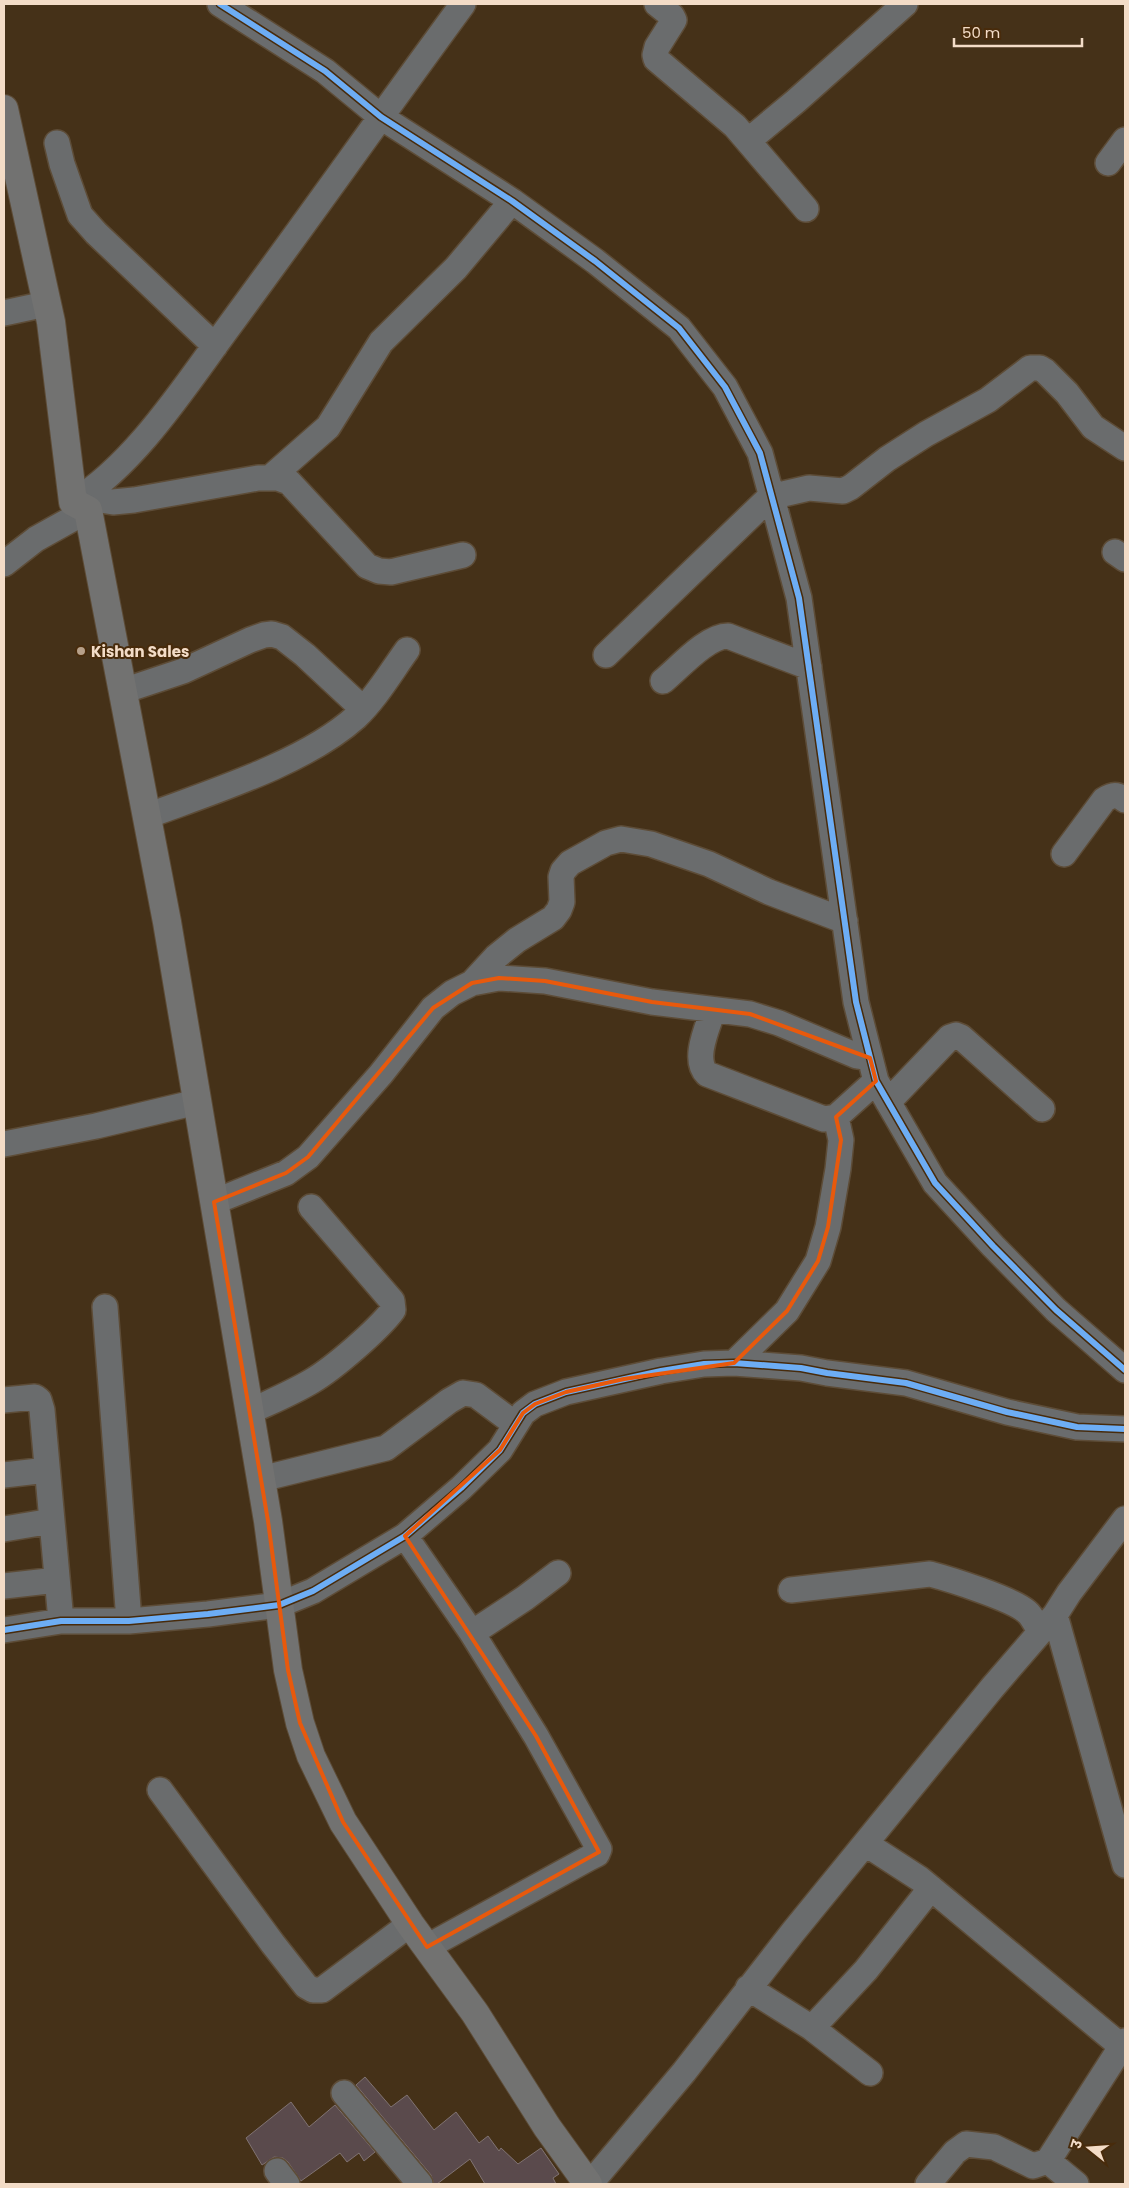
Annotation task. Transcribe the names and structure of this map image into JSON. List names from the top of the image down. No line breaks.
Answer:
{"places":["Kishan Sales"],"scale_bar":"50 m","north":"left"}
